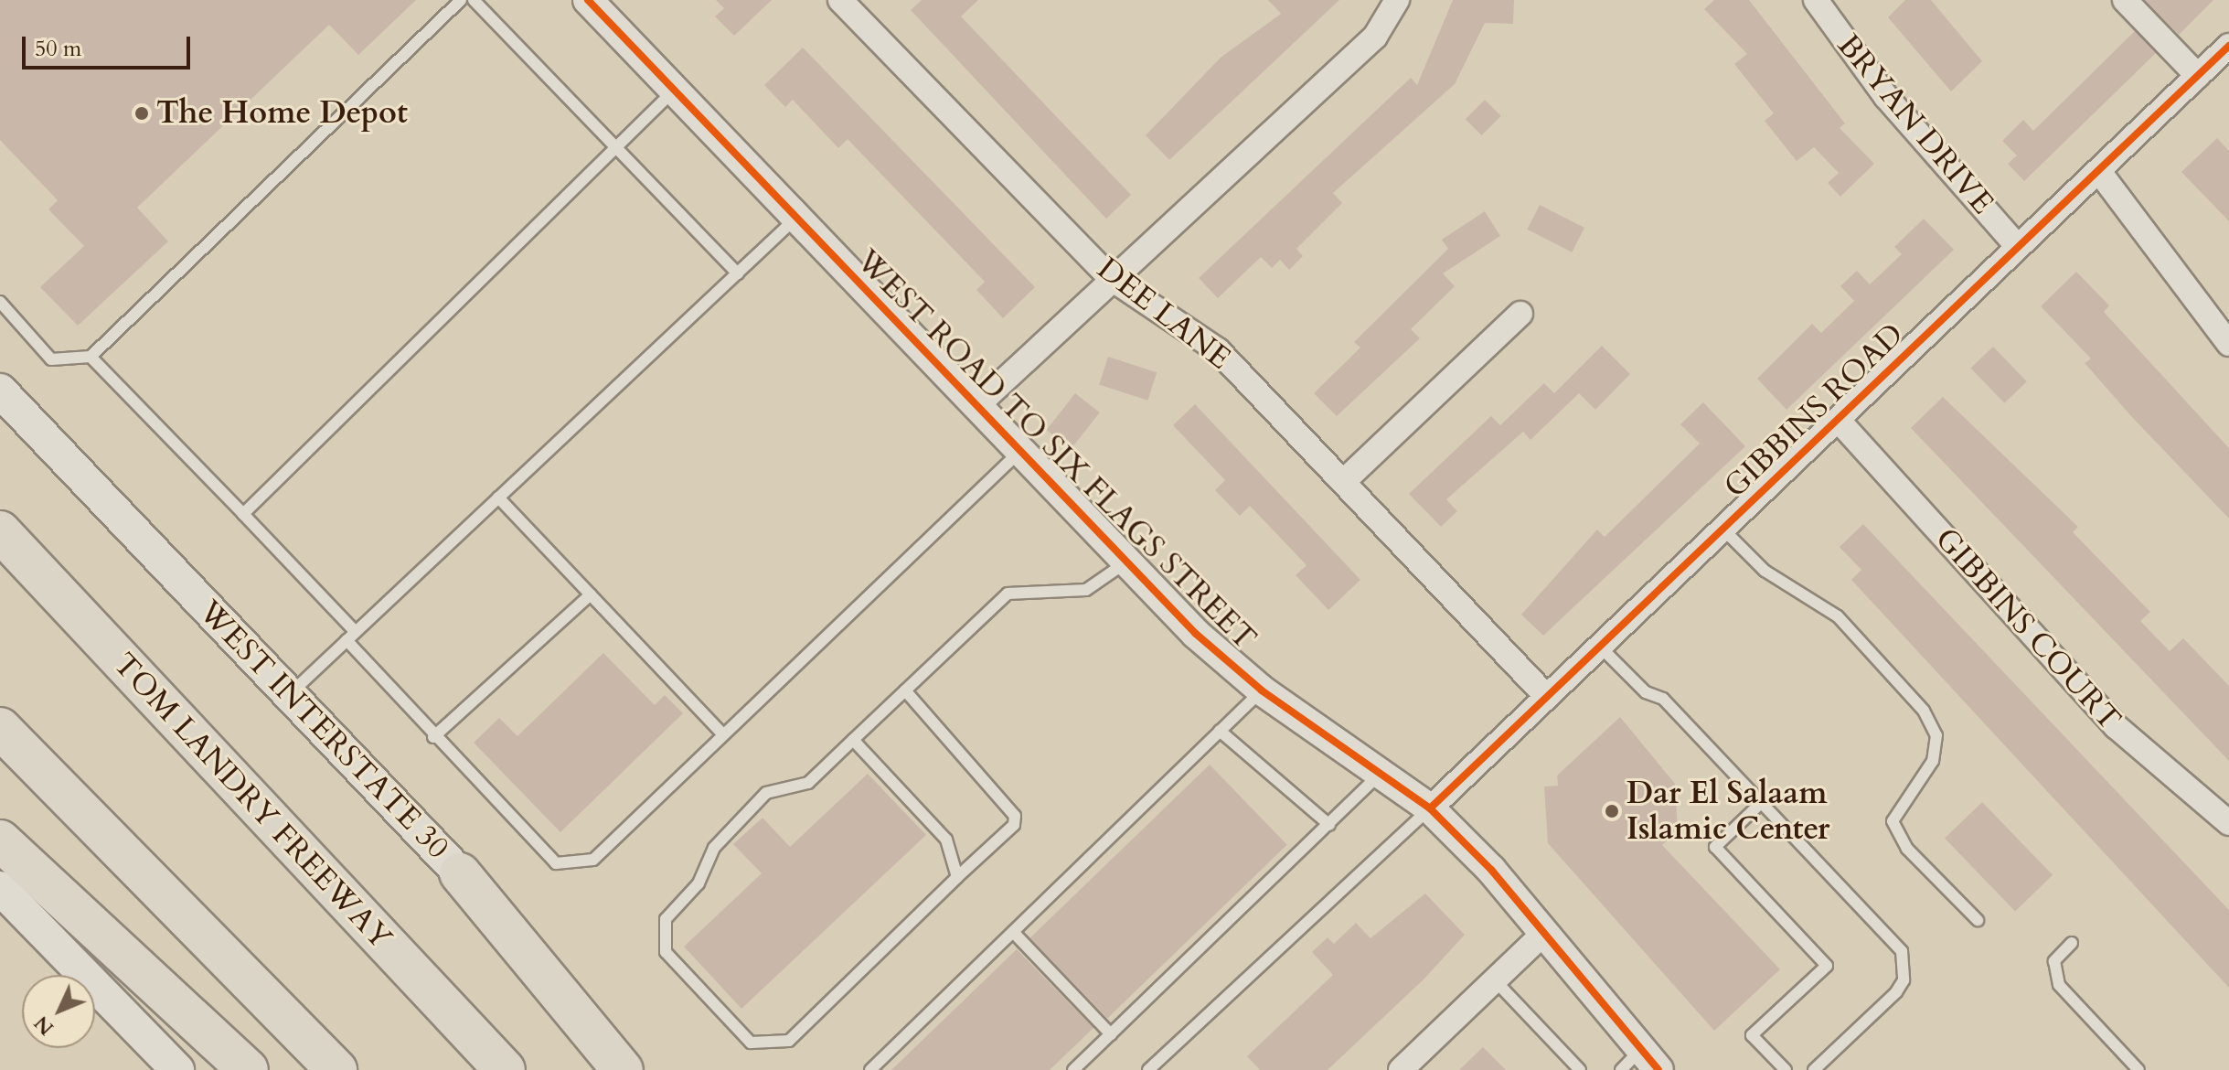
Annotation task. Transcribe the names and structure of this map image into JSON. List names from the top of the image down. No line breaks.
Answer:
{"streets":{"highway":["TOM LANDRY FREEWAY"],"main road":["WEST INTERSTATE 30"],"street":["BRYAN DRIVE","DEE LANE","GIBBINS ROAD","WEST ROAD TO SIX FLAGS STREET","GIBBINS COURT"]},"crossings":[["BRYAN DRIVE","GIBBINS ROAD"],["DEE LANE","GIBBINS ROAD"],["GIBBINS ROAD","WEST ROAD TO SIX FLAGS STREET"],["GIBBINS ROAD","GIBBINS COURT"]],"places":["The Home Depot","Dar El Salaam Islamic Center"],"scale_bar":"50 m","north":"bottom left"}
